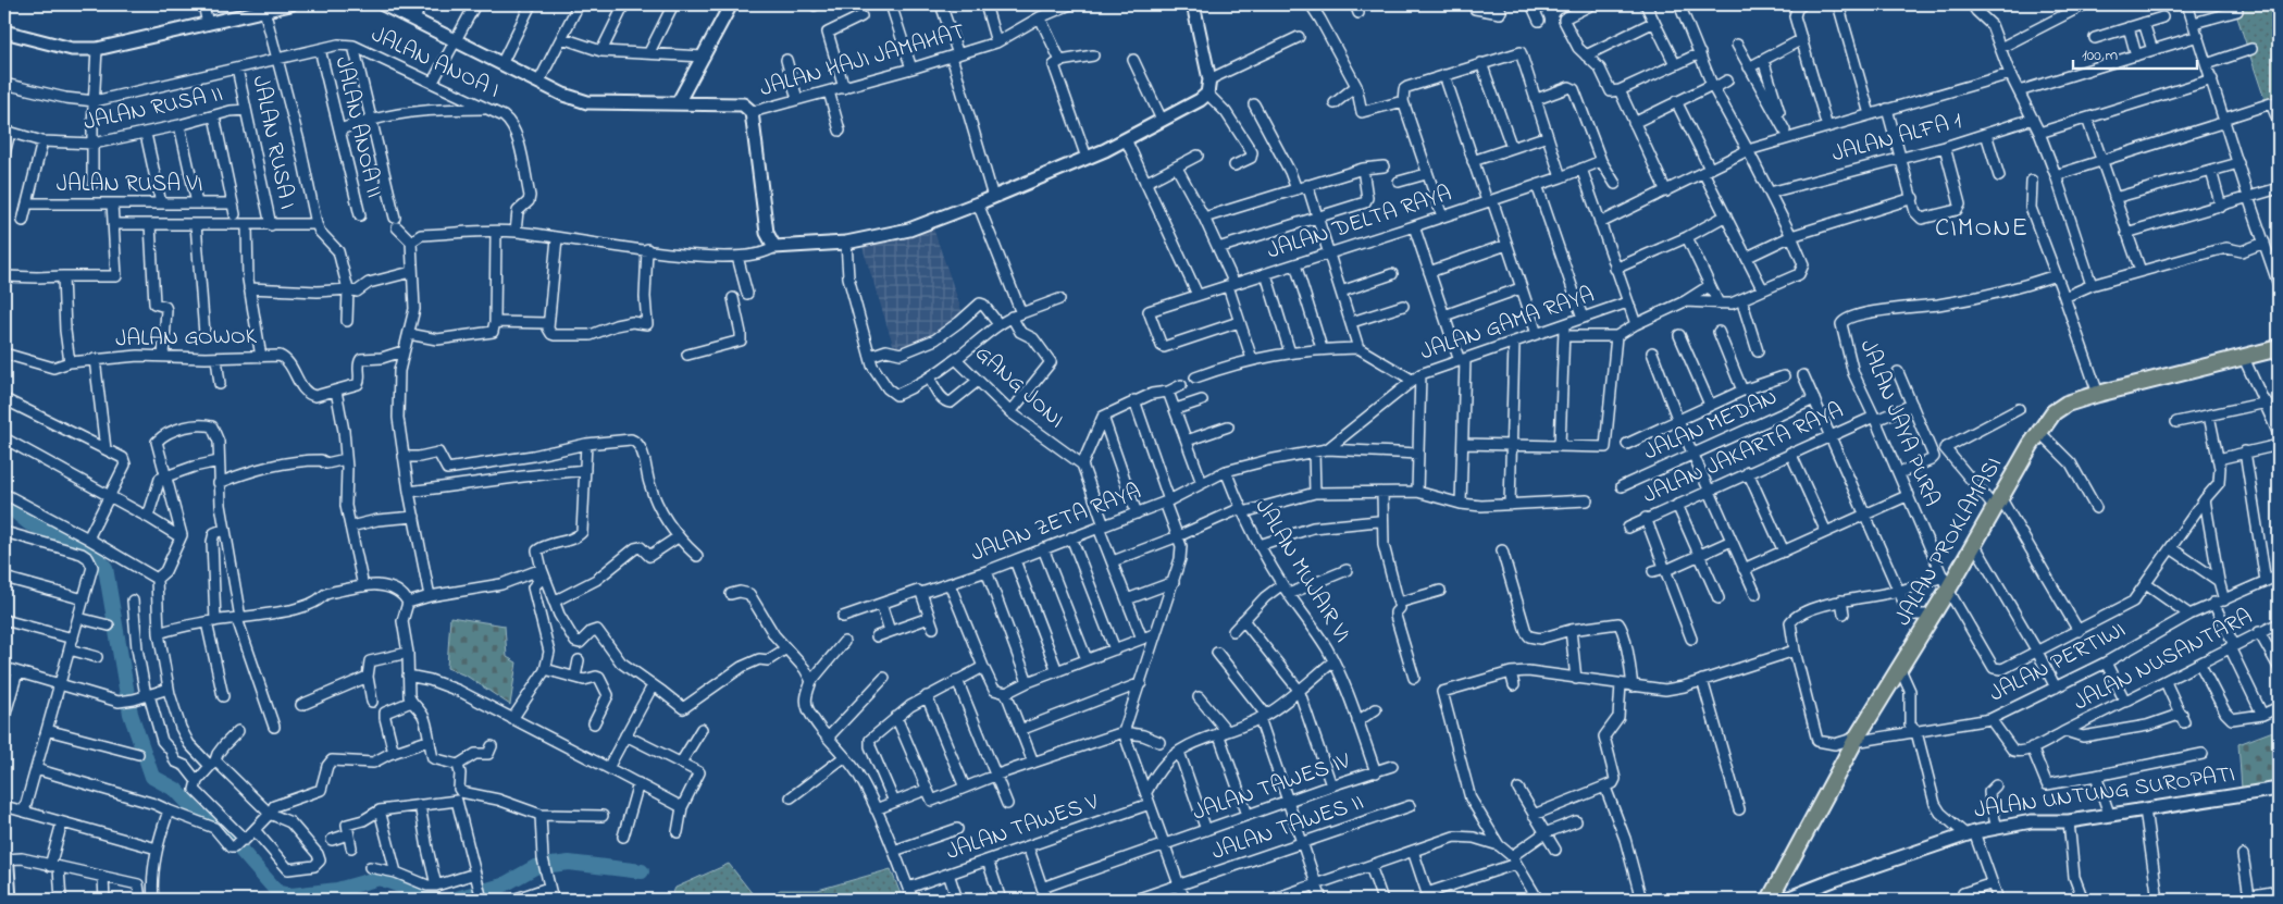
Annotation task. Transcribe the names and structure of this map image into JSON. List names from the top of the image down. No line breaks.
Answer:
{"streets":{"main road":["JALAN PROKLAMASI"],"street":["JALAN HAJI JAMAHAT","JALAN ANOA I","JALAN RUSA II","JALAN ANOA II","JALAN ALFA 1","JALAN RUSA I","JALAN RUSA VI","JALAN DELTA RAYA","JALAN GAMA RAYA","JALAN GOWOK","GANG JONI","JALAN JAYA PURA","JALAN MEDAN","JALAN JAKARTA RAYA","JALAN ZETA RAYA","JALAN MUJAIR VI","JALAN NUSANTARA","JALAN PERTIWI","JALAN TAWES IV","JALAN UNTUNG SUROPATI","JALAN TAWES V","JALAN TAWES II"]},"crossings":[["JALAN ANOA I","JALAN ANOA II"],["JALAN ANOA I","JALAN RUSA I"],["JALAN RUSA II","JALAN RUSA I"],["JALAN GAMA RAYA","JALAN ZETA RAYA"],["JALAN GAMA RAYA","JALAN MUJAIR VI"],["JALAN JAYA PURA","JALAN JAKARTA RAYA"],["JALAN JAYA PURA","JALAN PROKLAMASI"],["JALAN MUJAIR VI","JALAN TAWES IV"]],"districts":["CIMONE"],"scale_bar":"100 m"}
